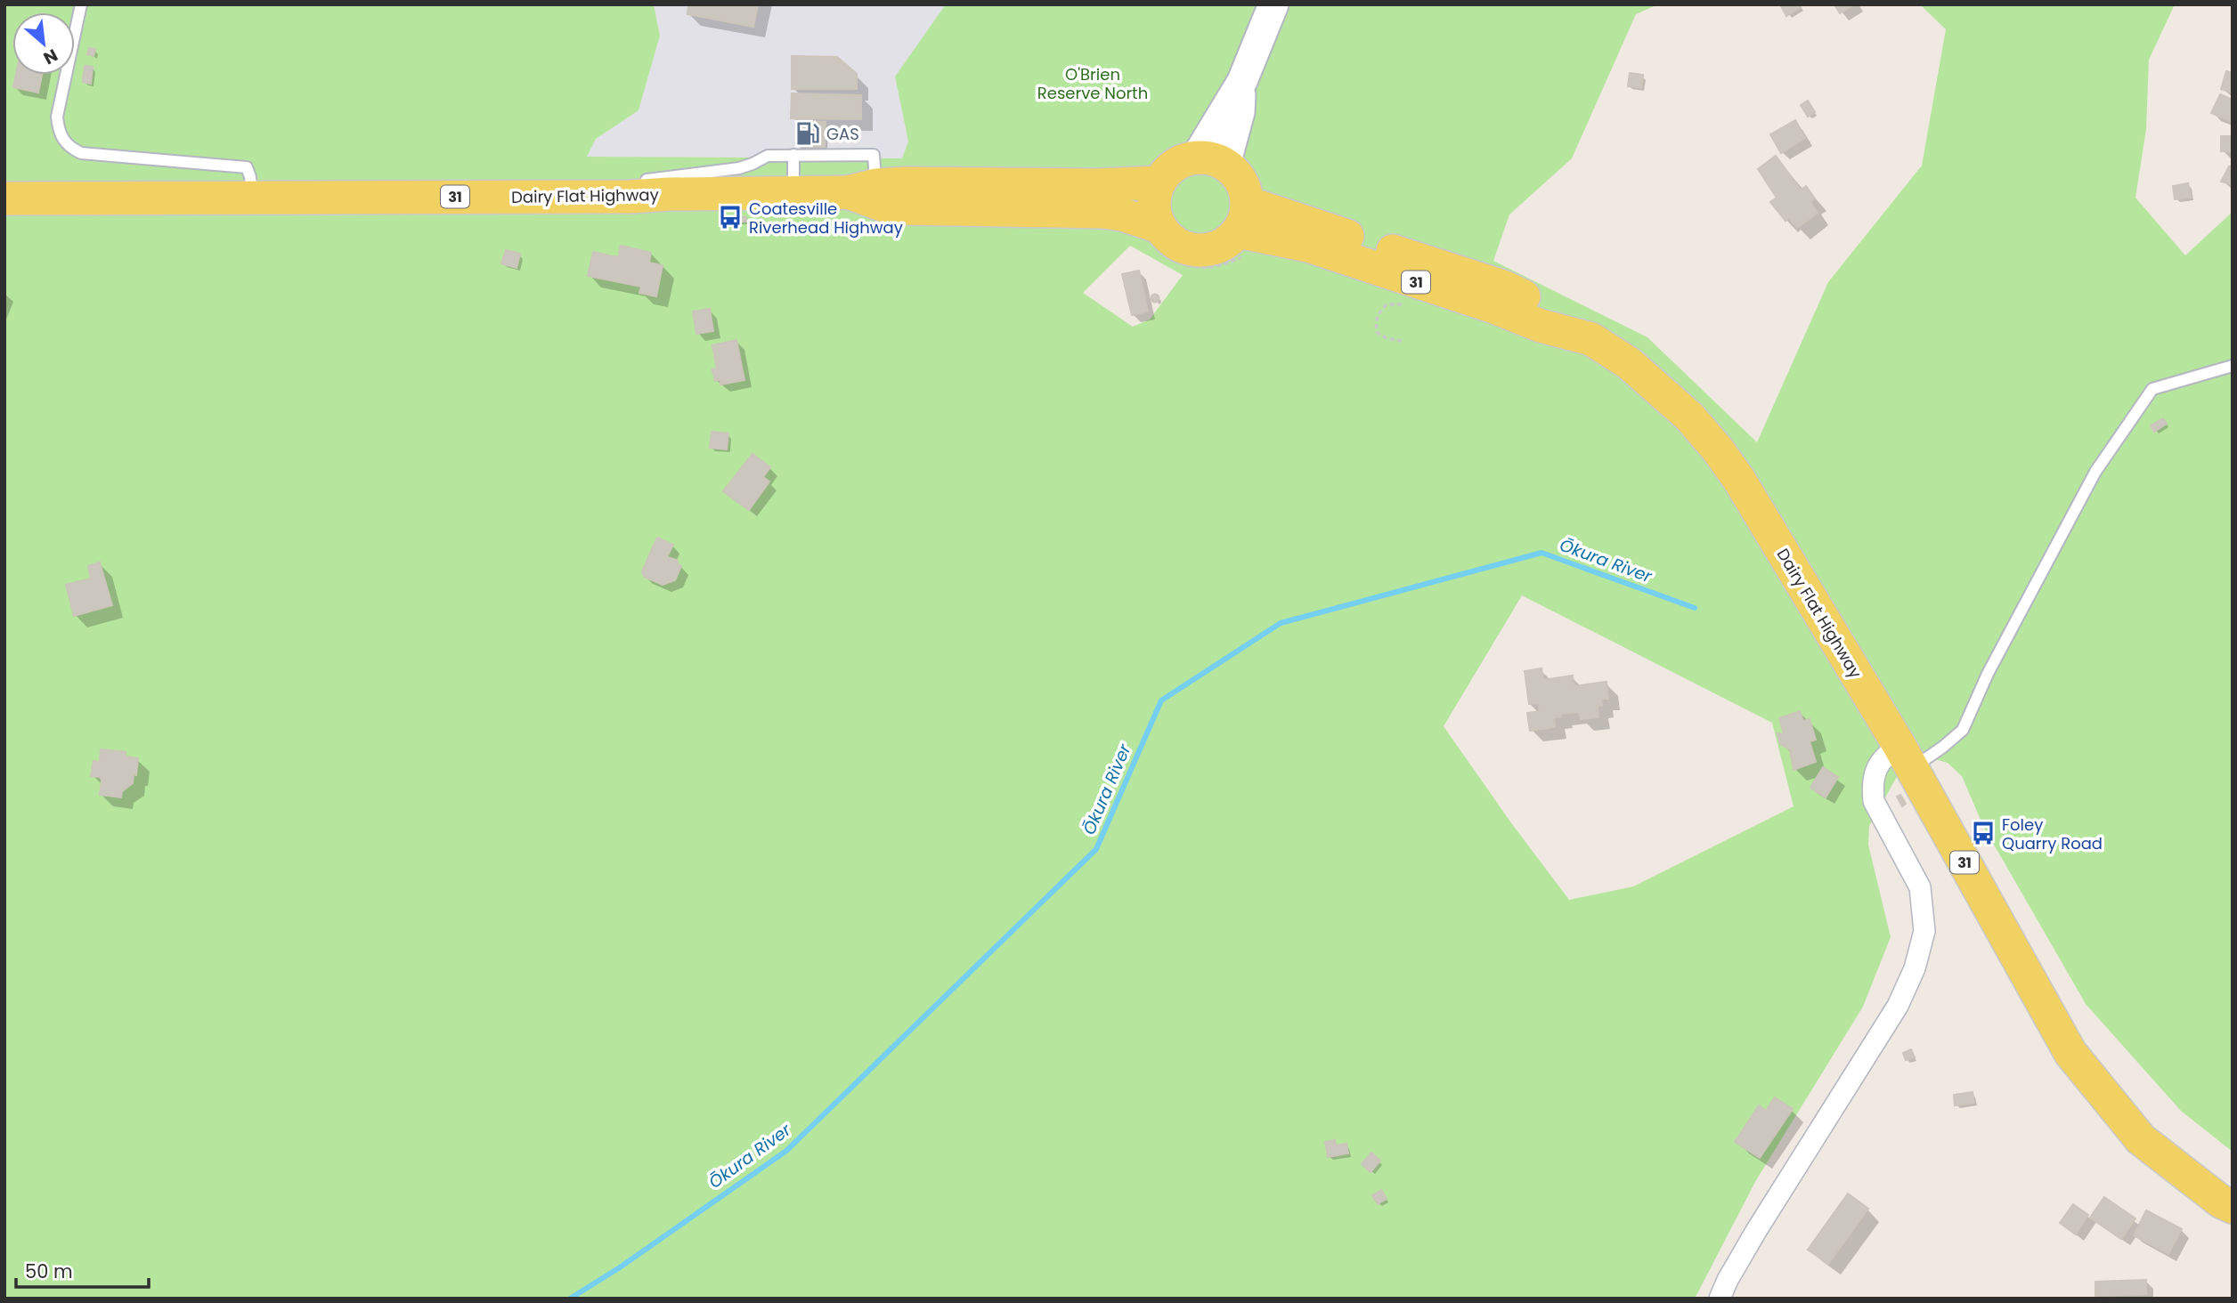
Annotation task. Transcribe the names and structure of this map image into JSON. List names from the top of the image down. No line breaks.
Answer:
{"streets":{"main road":["Dairy Flat Highway","31"]},"water":["Ōkura River"],"parks":["O'Brien Reserve North"],"places":{"fuel station":["GAS"],"bus stop":["Coatesville Riverhead Highway","Foley Quarry Road"]},"scale_bar":"50 m","north":"bottom right"}
